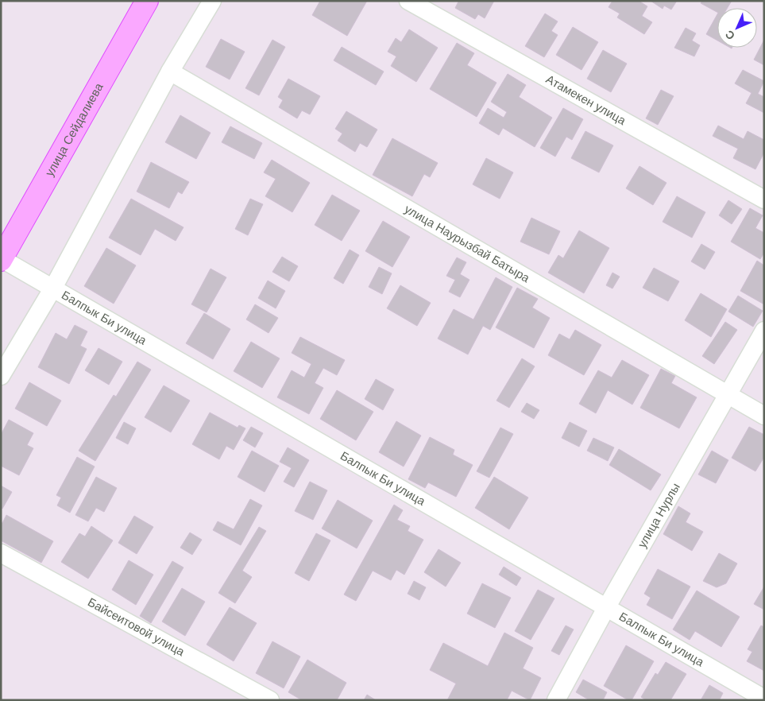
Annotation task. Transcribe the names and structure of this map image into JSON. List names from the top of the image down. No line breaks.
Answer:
{"streets":{"main road":["улица Сейдалиева"],"street":["Атамекен улица","улица Наурызбай Батыра","Балпык Би улица","улица Нурлы","Байсеитовой улица"]},"crossings":[["улица Сейдалиева","Балпык Би улица"],["улица Наурызбай Батыра","улица Нурлы"],["Балпык Би улица","улица Нурлы"]],"north":"bottom left"}
